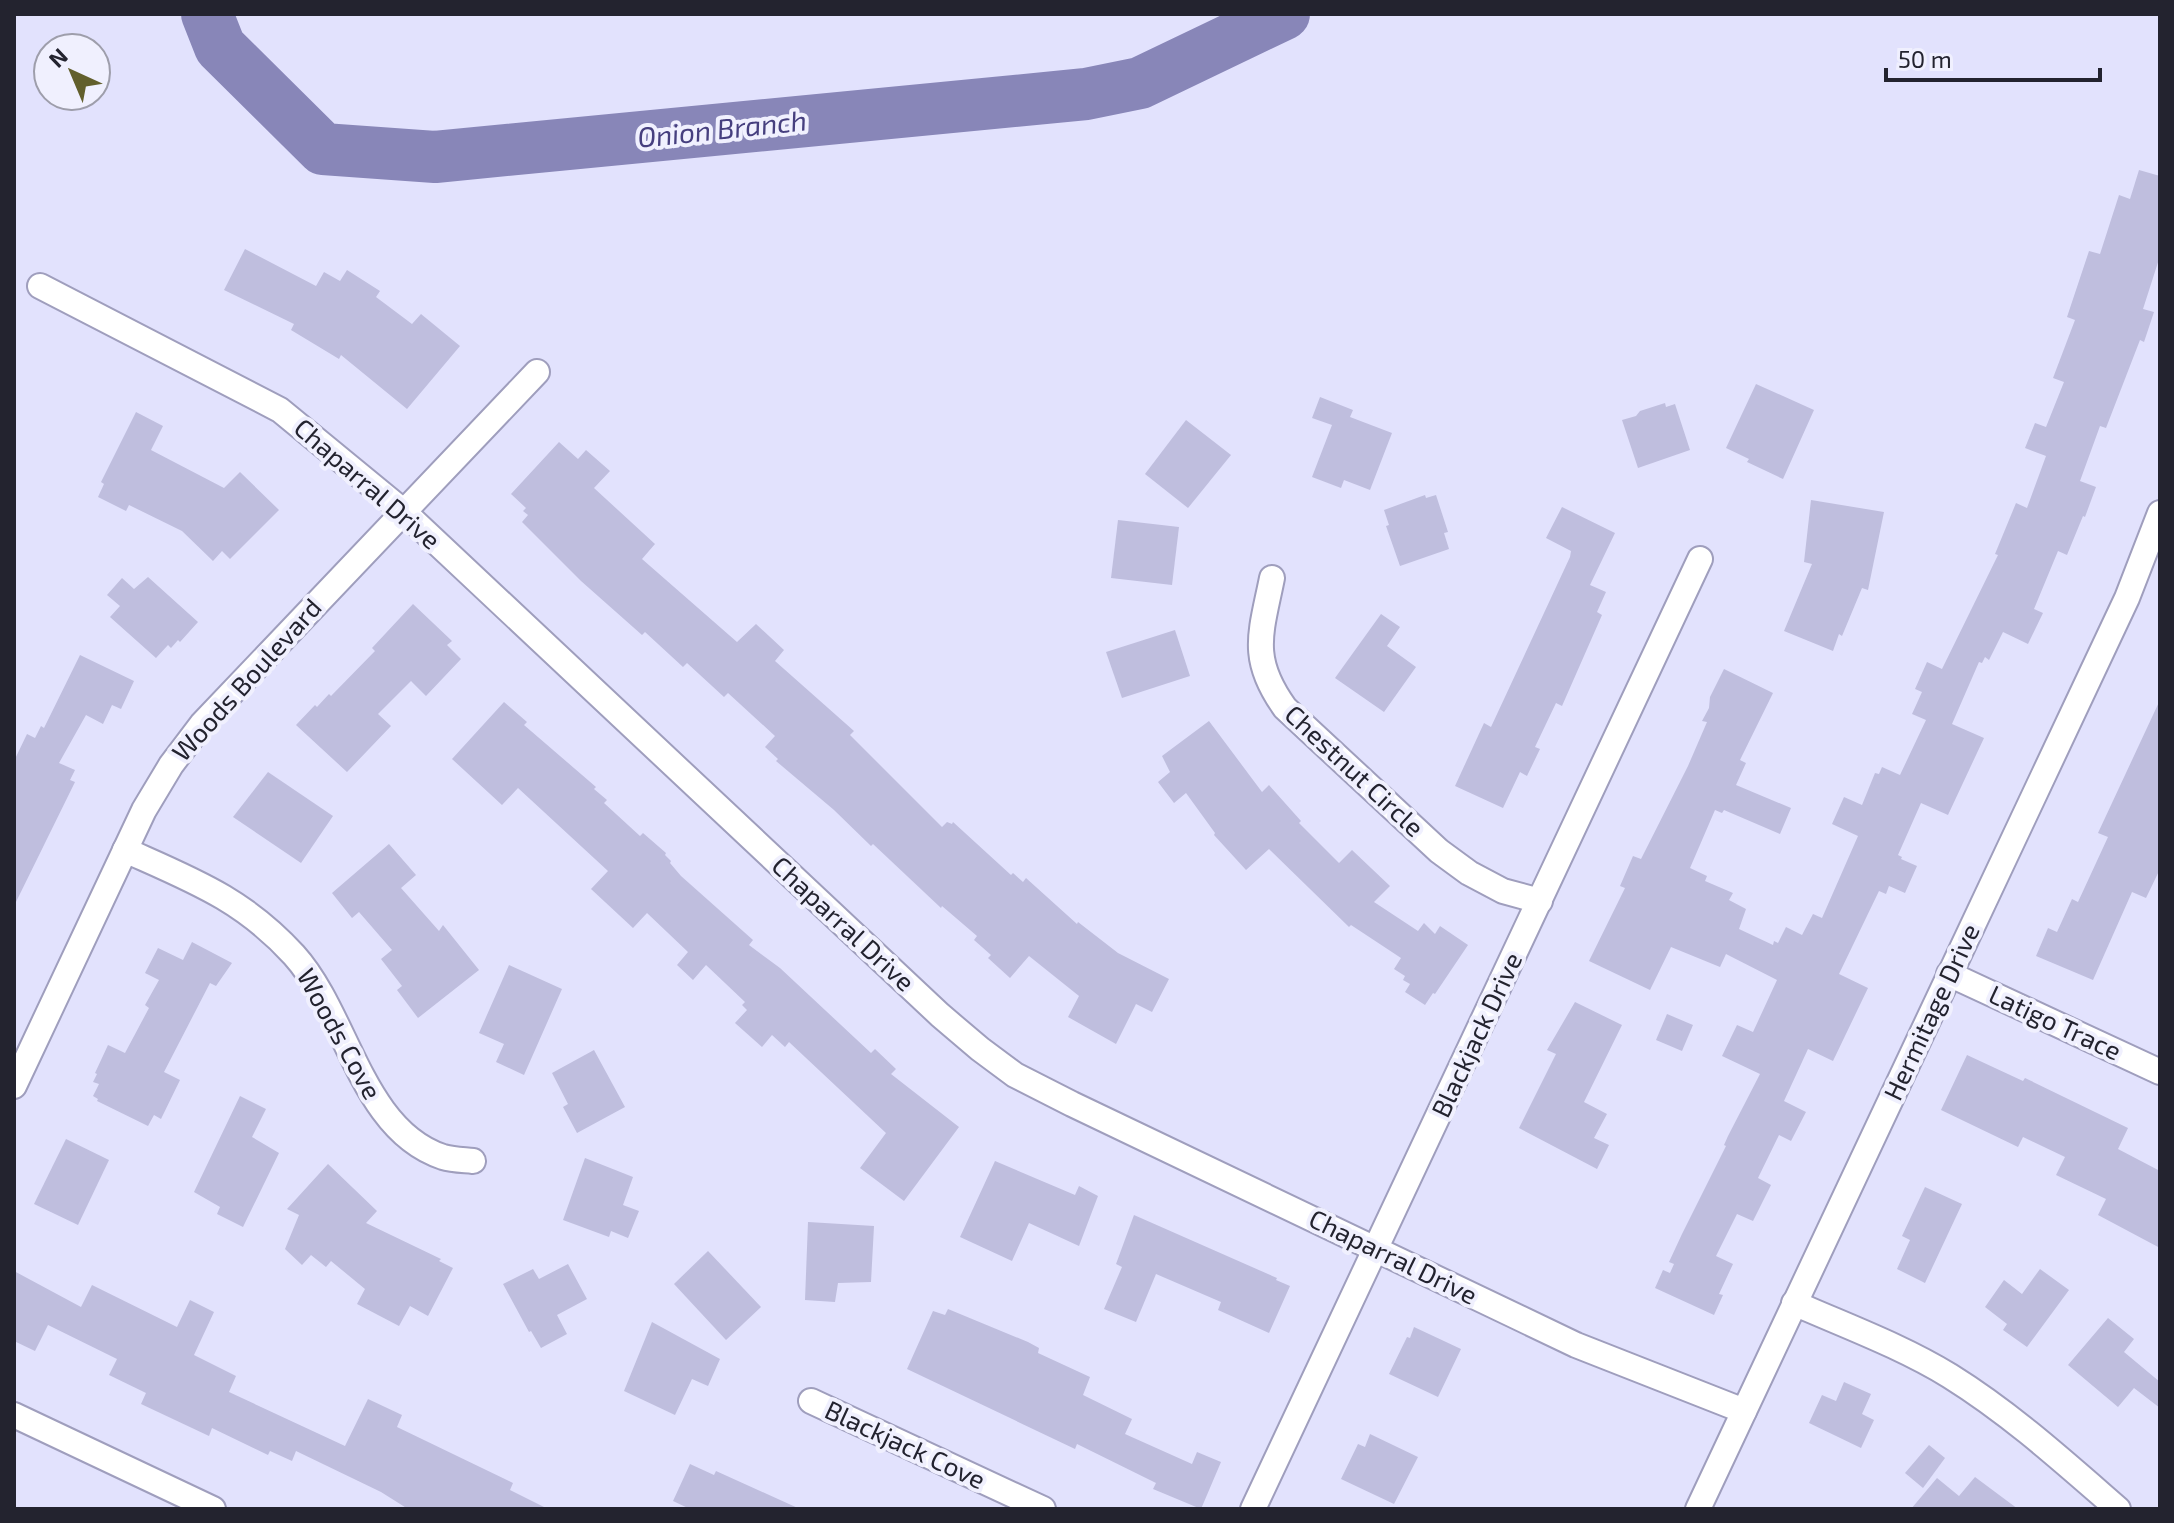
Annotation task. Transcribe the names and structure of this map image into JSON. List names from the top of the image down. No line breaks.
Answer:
{"streets":{"street":["Chaparral Drive","Woods Boulevard","Chestnut Circle","Hermitage Drive","Latigo Trace","Woods Cove","Blackjack Drive","Blackjack Cove"]},"crossings":[["Chaparral Drive","Woods Boulevard"],["Chaparral Drive","Hermitage Drive"],["Chaparral Drive","Blackjack Drive"],["Woods Boulevard","Woods Cove"],["Chestnut Circle","Blackjack Drive"],["Hermitage Drive","Latigo Trace"]],"water":["Onion Branch"],"scale_bar":"50 m","north":"top left"}
